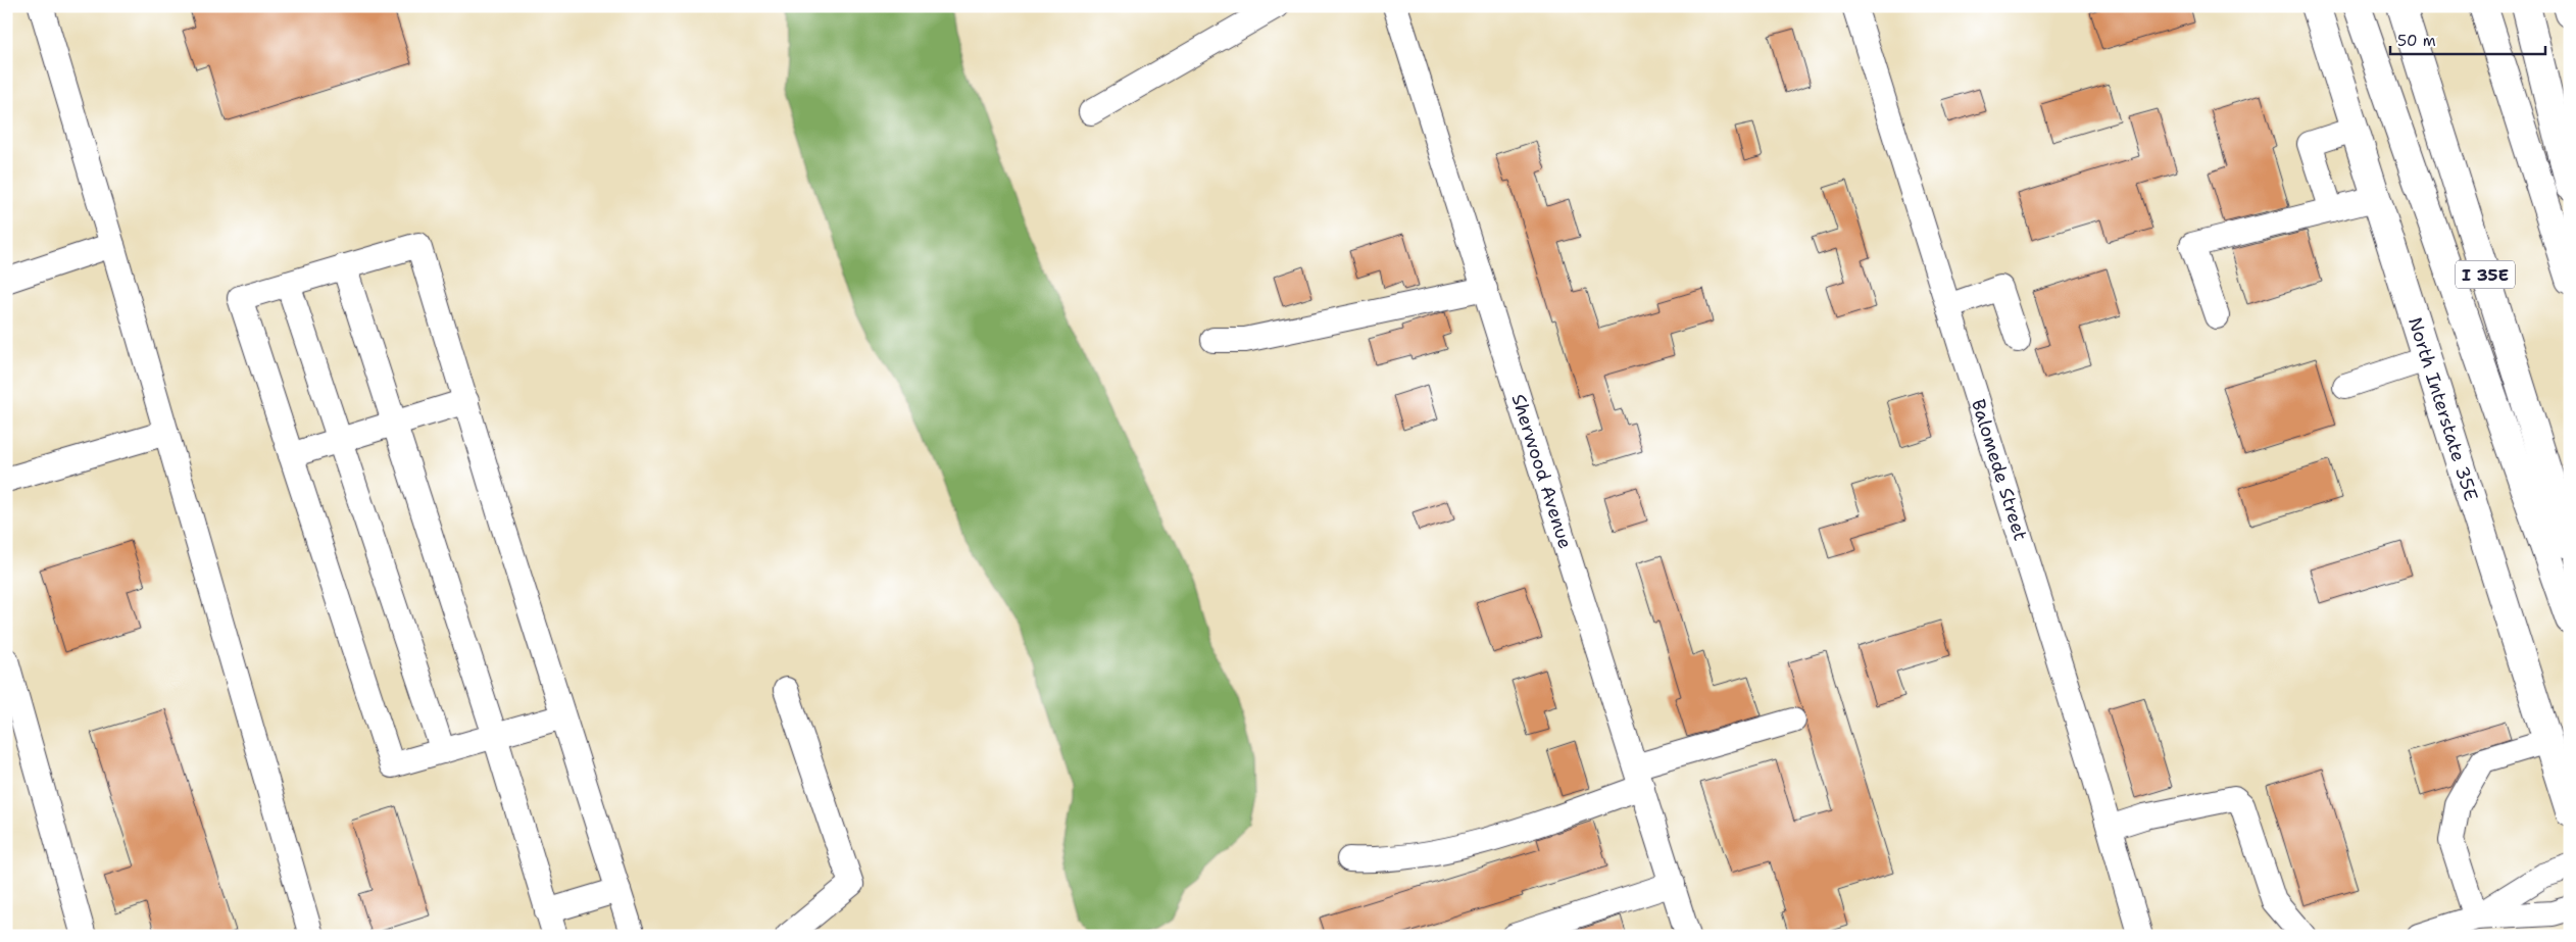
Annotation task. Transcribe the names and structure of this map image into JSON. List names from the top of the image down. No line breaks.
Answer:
{"streets":{"main road":["I 35E","North Interstate 35E"],"street":["Sherwood Avenue","Balomede Street"]},"scale_bar":"50 m"}
